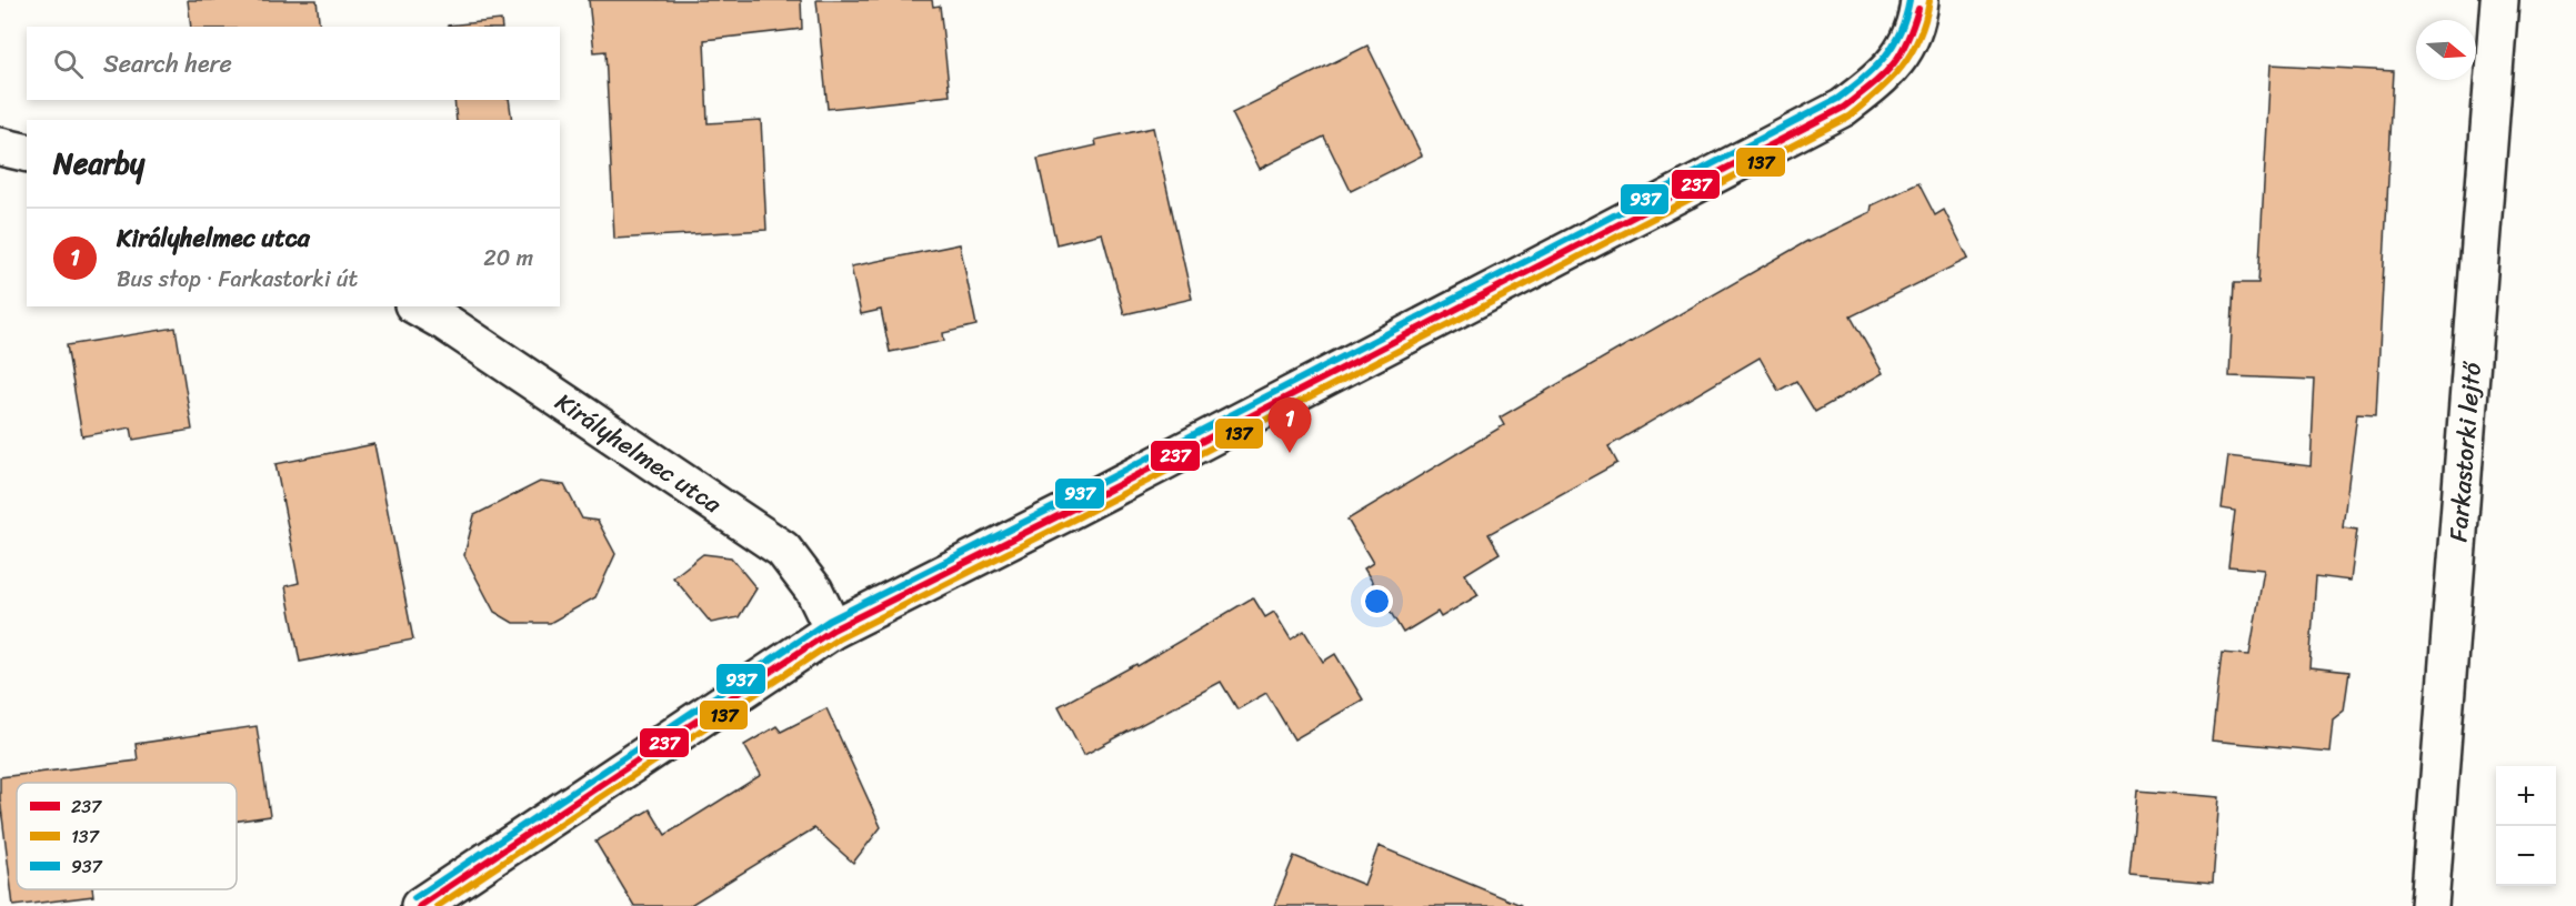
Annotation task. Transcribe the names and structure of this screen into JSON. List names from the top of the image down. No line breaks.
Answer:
{"streets":{"street":["Királyhelmec utca","Farkastorki lejtő"]},"lines":["transit line 937","transit line 137","transit line 237"],"legend":["237","137","937"],"north":"right","page":{"search":"Search here","heading":"Nearby","list":[{"mark":"1","name":"Királyhelmec utca","note":"Bus stop · Farkastorki út","value":"20 m"}],"pins":"1","map_buttons":["+","−"]}}
